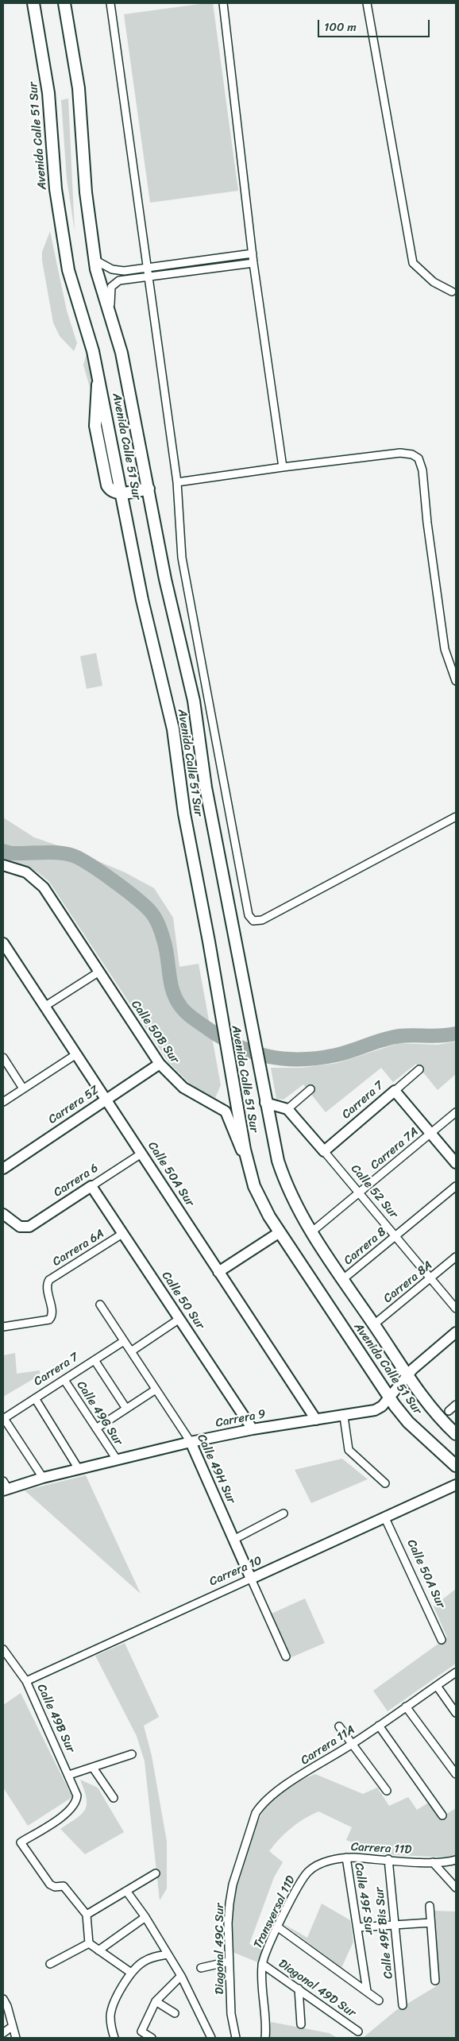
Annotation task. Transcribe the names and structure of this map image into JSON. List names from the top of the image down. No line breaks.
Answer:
{"streets":{"main road":["Avenida Calle 51 Sur"],"street":["Calle 50B Sur","Carrera 7","Carrera 5Z","Carrera 7A","Calle 50A Sur","Carrera 6","Calle 52 Sur","Carrera 8","Carrera 6A","Carrera 8A","Calle 50 Sur","Calle 49G Sur","Carrera 9","Calle 49H Sur","Carrera 10","Calle 49B Sur","Carrera 11A","Carrera 11D","Calle 49F Sur","Transversal 11D","Calle 49F Bis Sur","Diagonal 49C Sur","Diagonal 49D Sur"]},"crossings":[["Avenida Calle 51 Sur","Calle 50B Sur"],["Avenida Calle 51 Sur","Carrera 7A"],["Avenida Calle 51 Sur","Carrera 8"],["Avenida Calle 51 Sur","Carrera 8A"],["Avenida Calle 51 Sur","Carrera 9"],["Calle 50B Sur","Carrera 5Z"],["Carrera 7","Calle 52 Sur"],["Carrera 7","Calle 49G Sur"],["Carrera 7","Calle 49H Sur"],["Carrera 5Z","Calle 50A Sur"],["Carrera 7A","Calle 52 Sur"],["Calle 50A Sur","Carrera 6"],["Calle 50A Sur","Carrera 9"],["Calle 50A Sur","Carrera 10"],["Carrera 6","Calle 50 Sur"],["Calle 52 Sur","Carrera 8"],["Calle 52 Sur","Carrera 8A"],["Carrera 6A","Calle 50 Sur"],["Calle 50 Sur","Carrera 9"],["Calle 49G Sur","Carrera 9"],["Carrera 9","Calle 49H Sur"],["Calle 49H Sur","Carrera 10"],["Carrera 10","Calle 49B Sur"],["Carrera 11A","Diagonal 49C Sur"],["Carrera 11D","Calle 49F Sur"],["Carrera 11D","Transversal 11D"],["Carrera 11D","Calle 49F Bis Sur"],["Transversal 11D","Diagonal 49D Sur"]],"scale_bar":"100 m"}
